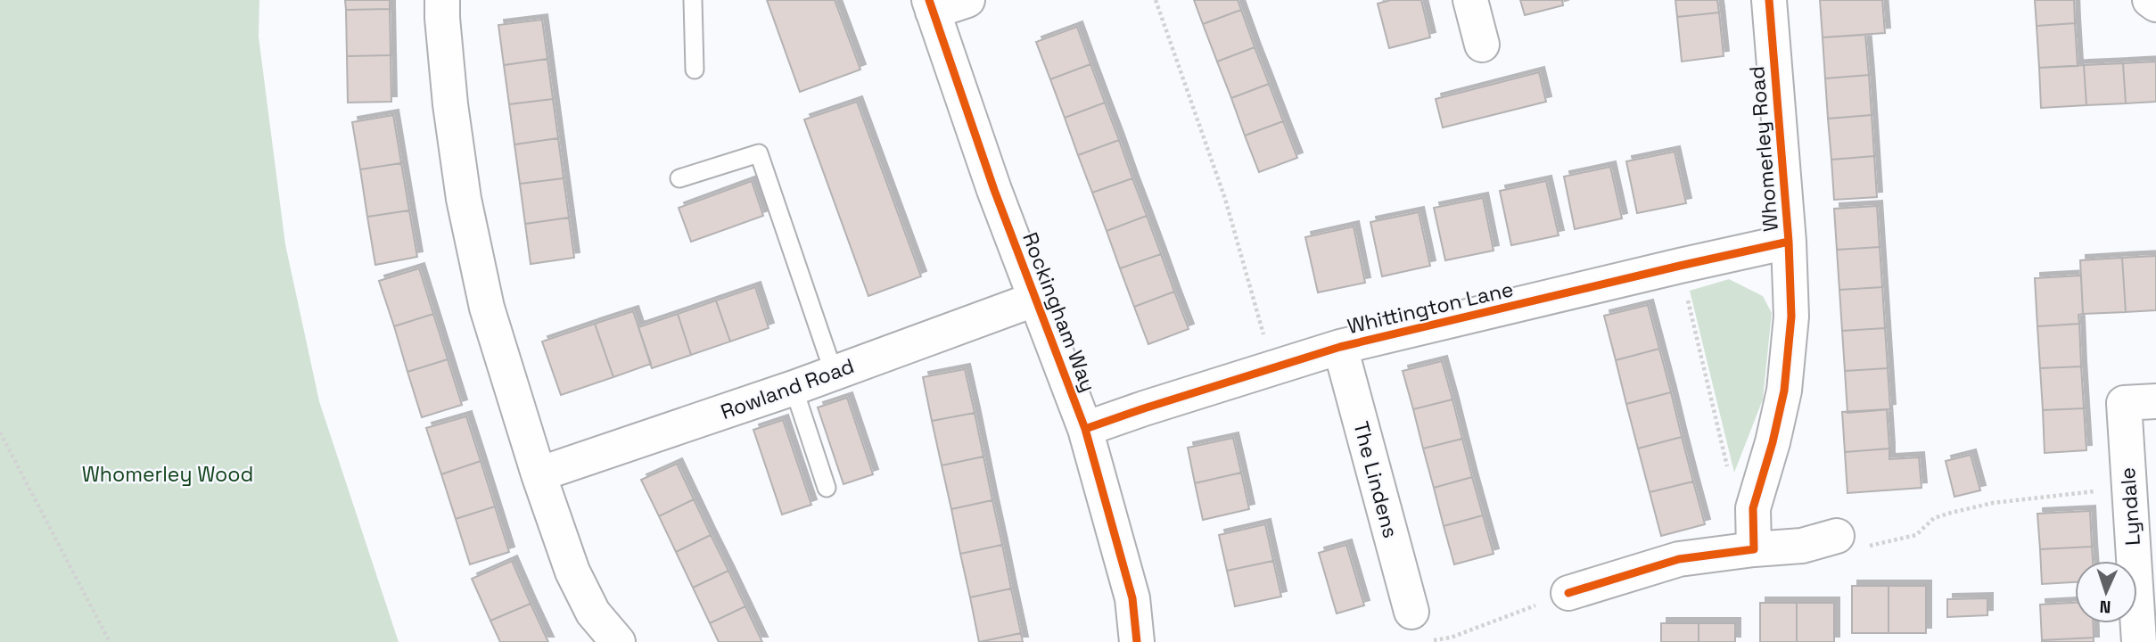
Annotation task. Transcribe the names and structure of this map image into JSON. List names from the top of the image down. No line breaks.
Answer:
{"streets":{"street":["Whomerley Road","Whittington Lane","Rockingham Way","Rowland Road","The Lindens","Lyndale"]},"crossings":[["Whomerley Road","Whittington Lane"],["Whittington Lane","Rockingham Way"],["Whittington Lane","The Lindens"],["Rockingham Way","Rowland Road"]],"parks":["Whomerley Wood"],"north":"bottom"}
